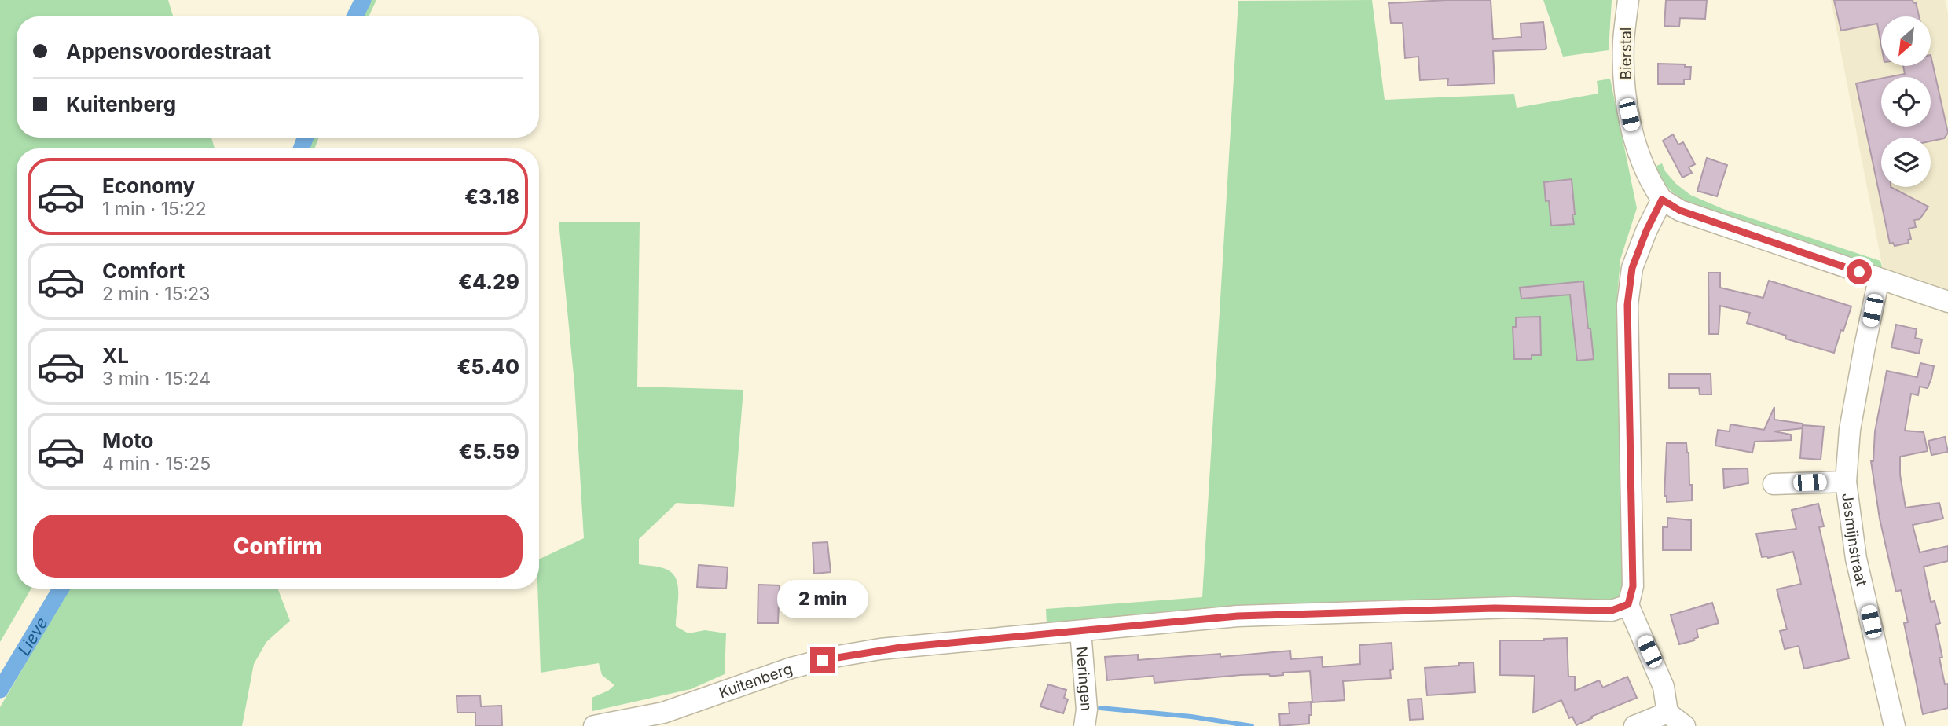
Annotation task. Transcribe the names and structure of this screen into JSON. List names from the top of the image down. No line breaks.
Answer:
{"streets":{"street":["Bierstal","Jasmijnstraat","Neringen","Kuitenberg"]},"crossings":[["Neringen","Kuitenberg"]],"water":["Lieve"],"north":"bottom left","page":{"banner":["Appensvoordestraat","Kuitenberg"],"list":[{"name":"Economy","note":"1 min · 15:22","value":"€3.18"},{"name":"Comfort","note":"2 min · 15:23","value":"€4.29"},{"name":"XL","note":"3 min · 15:24","value":"€5.40"},{"name":"Moto","note":"4 min · 15:25","value":"€5.59"}],"buttons":"Confirm","bubble":"2 min"}}
